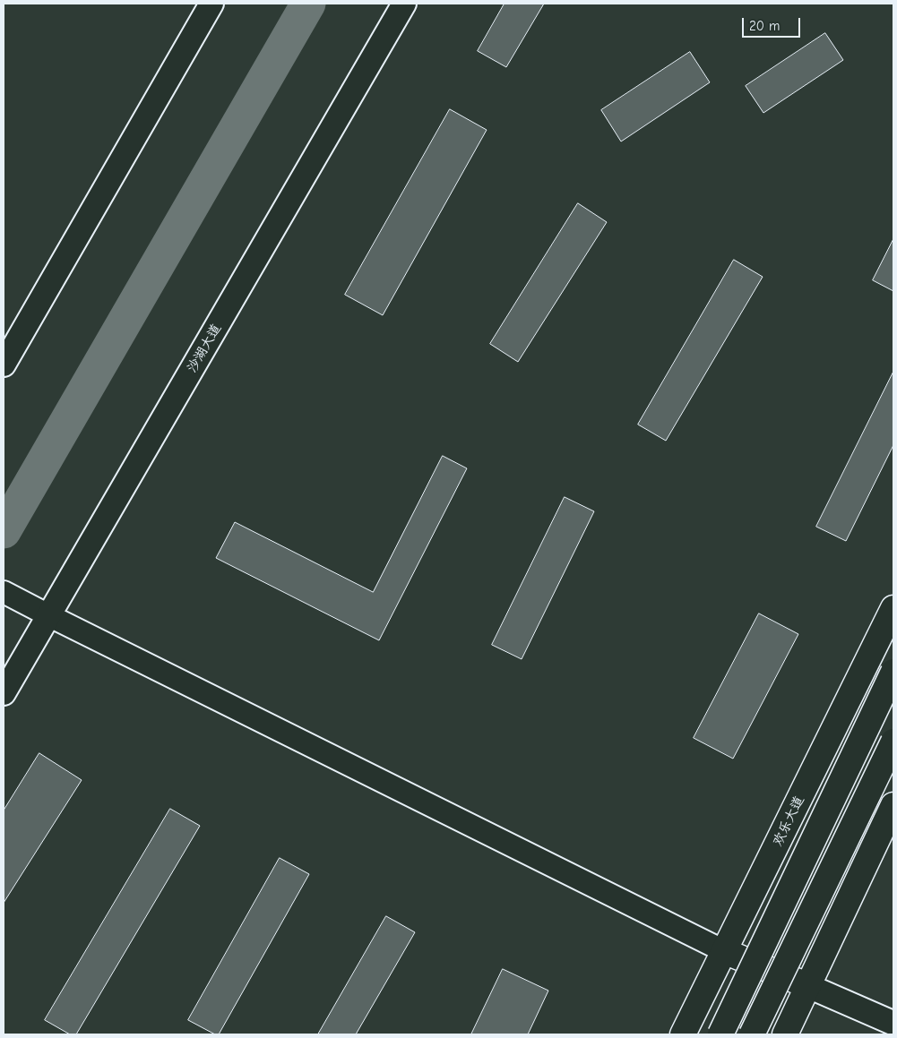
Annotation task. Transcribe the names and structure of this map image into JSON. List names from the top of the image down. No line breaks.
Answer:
{"streets":{"main road":["沙湖大道","欢乐大道"]},"scale_bar":"20 m"}
